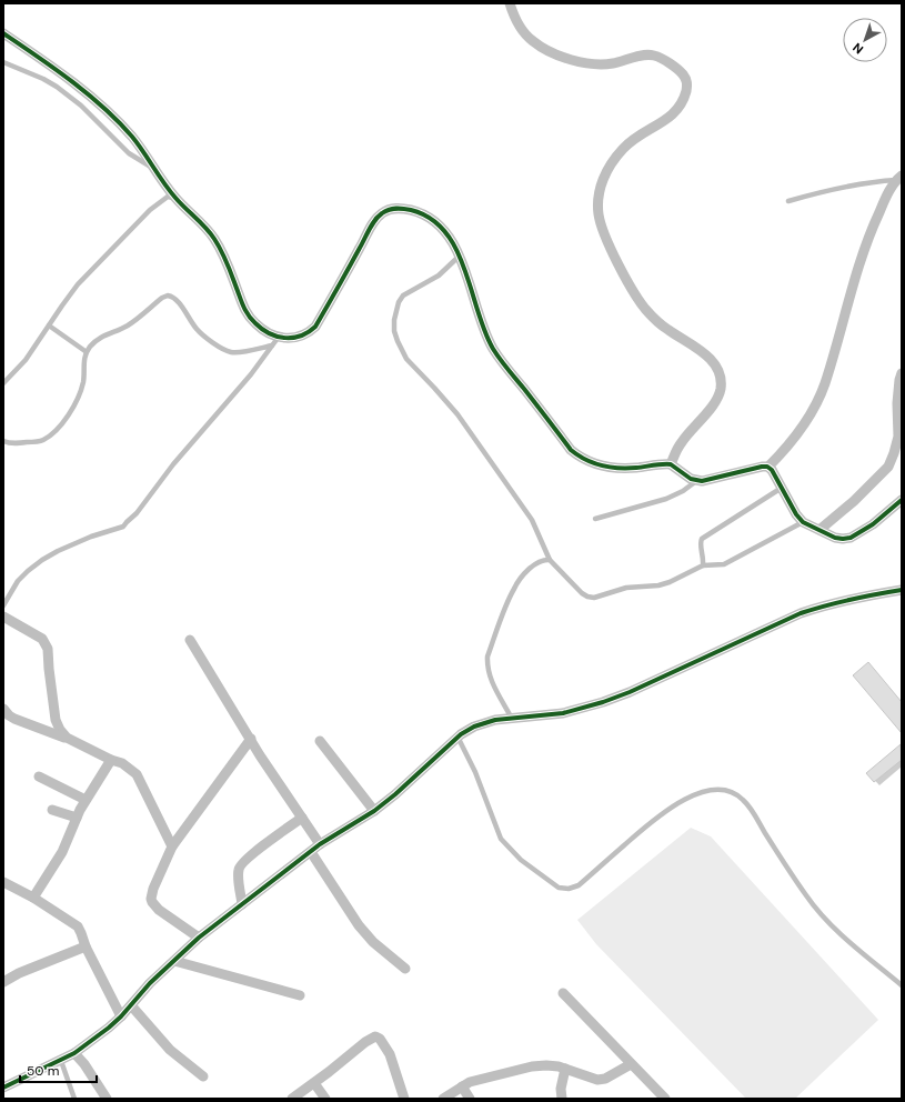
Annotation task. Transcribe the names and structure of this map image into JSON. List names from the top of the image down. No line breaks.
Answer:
{"scale_bar":"50 m","north":"bottom left"}
